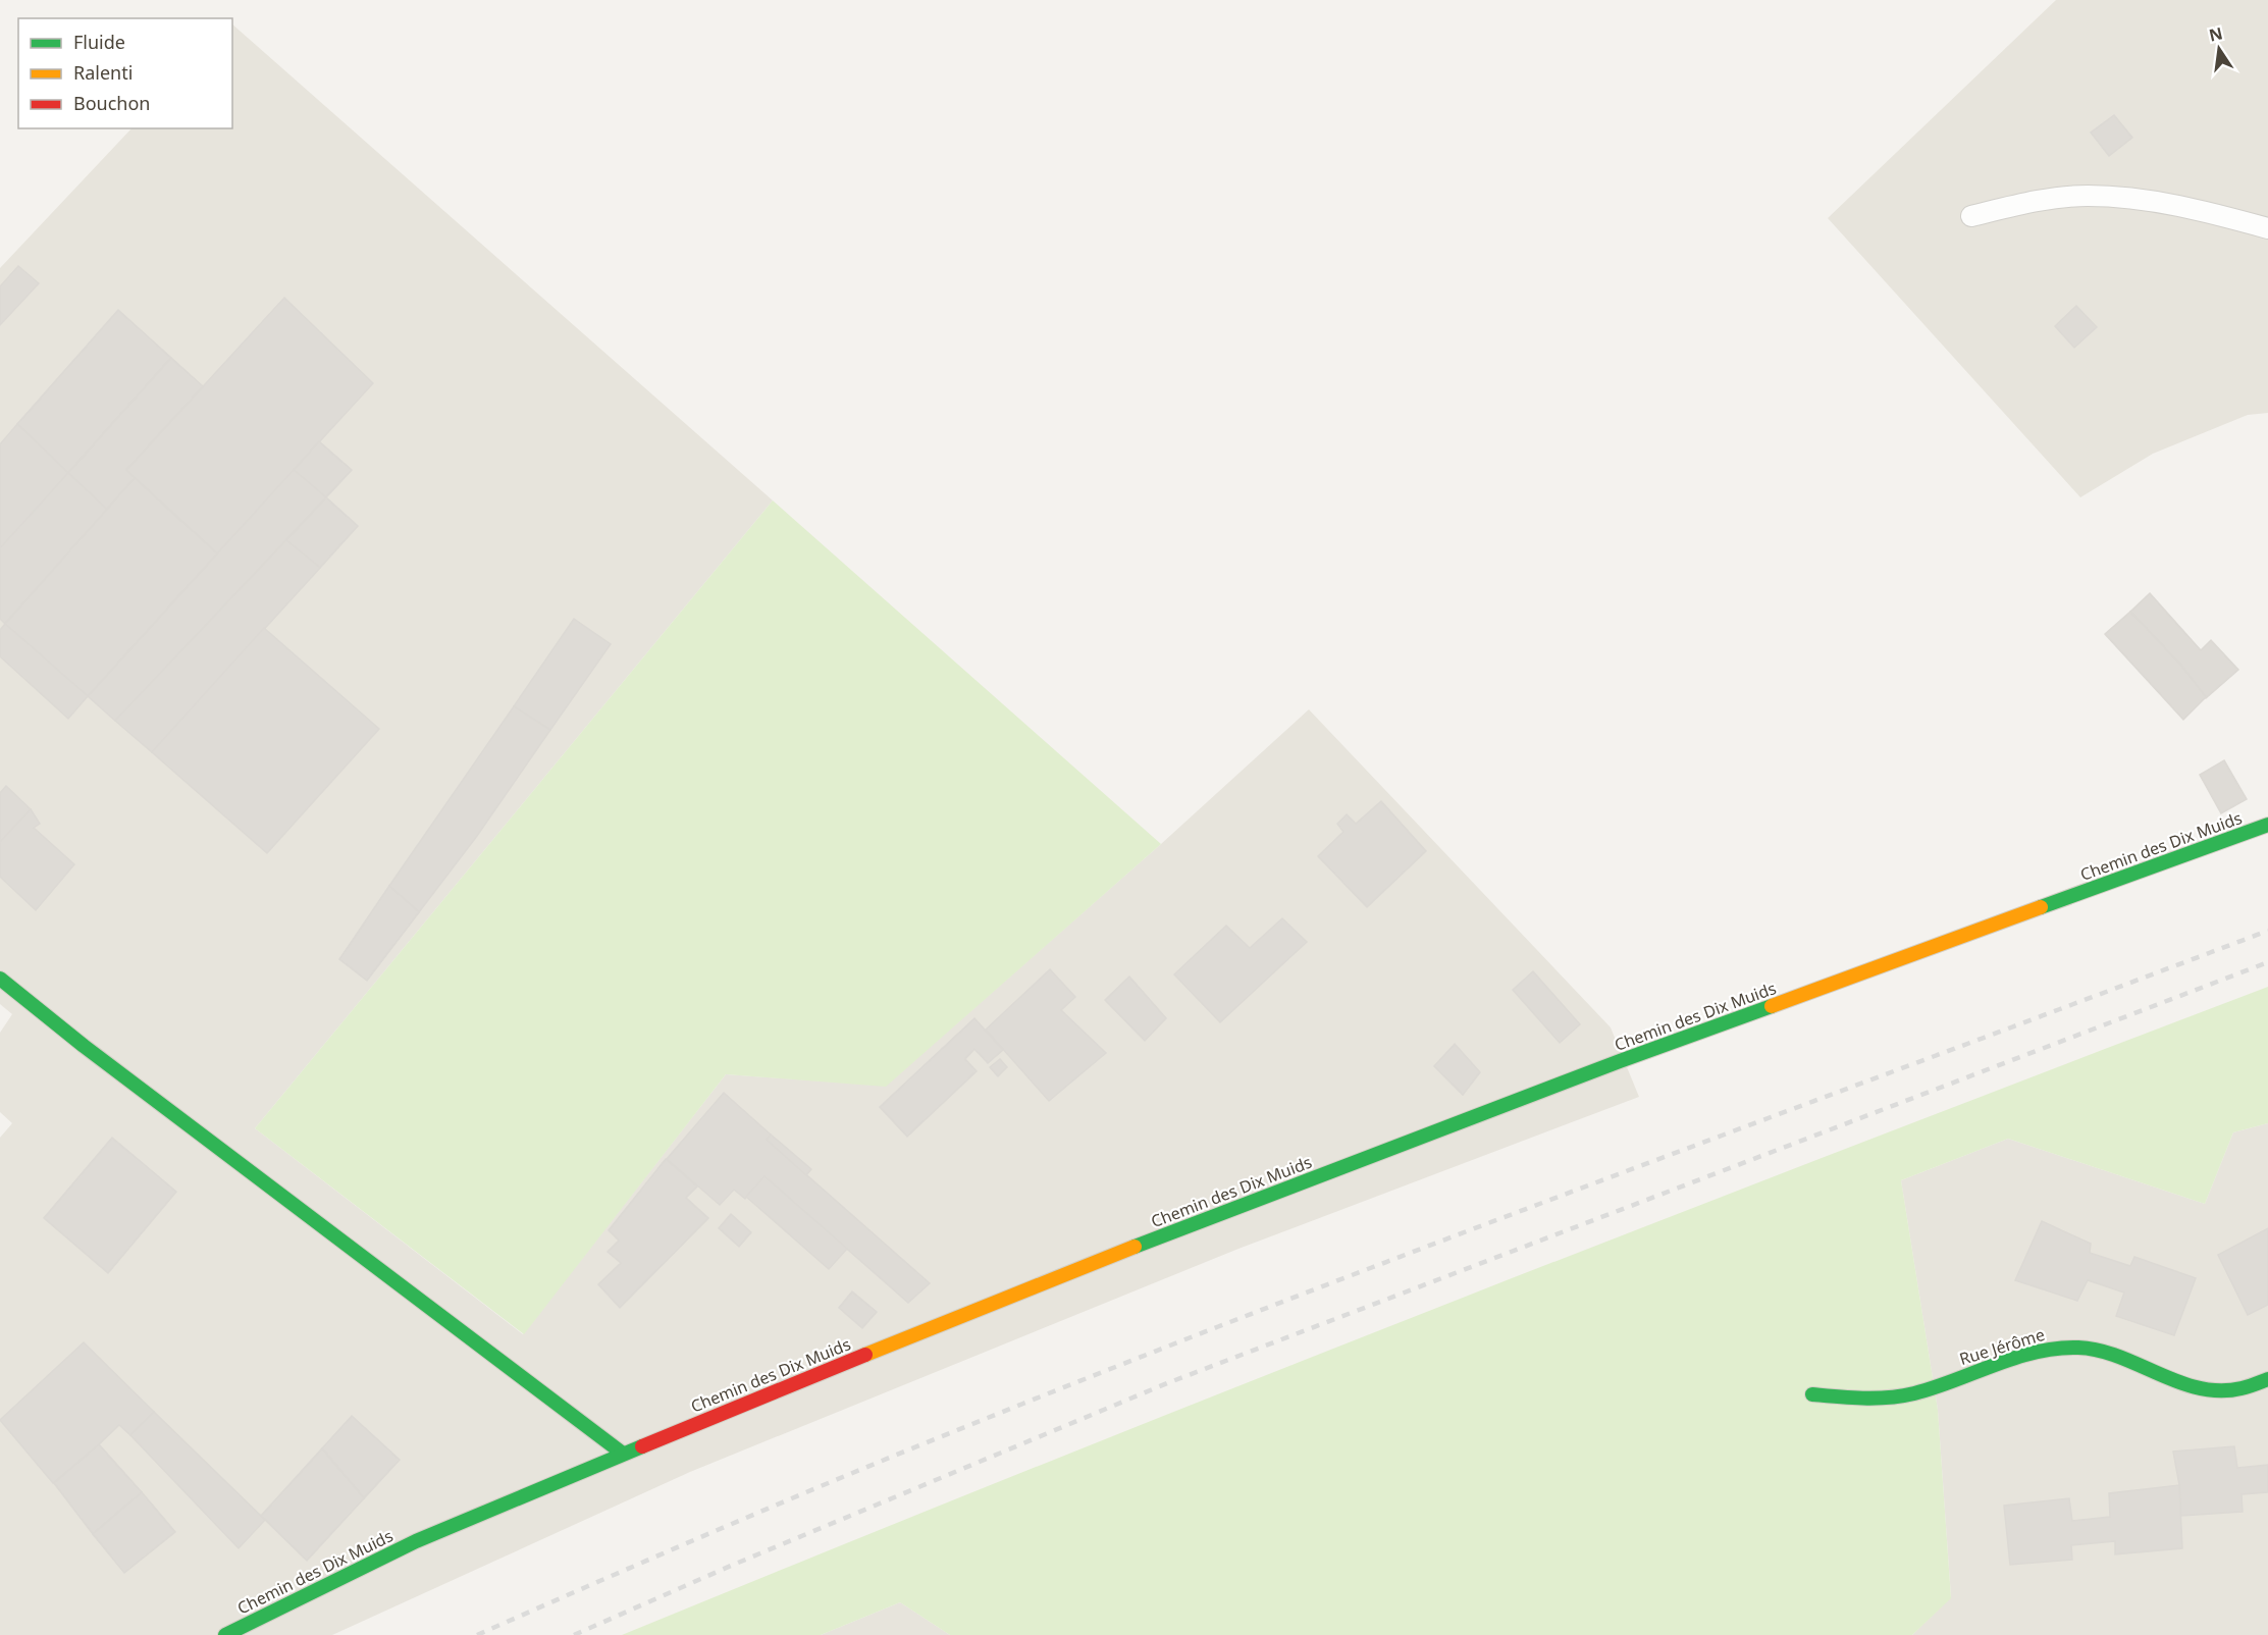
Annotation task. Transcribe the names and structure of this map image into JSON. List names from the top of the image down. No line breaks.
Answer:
{"streets":{"street":["Chemin des Dix Muids","Rue Jérôme"]},"legend":["Fluide","Ralenti","Bouchon"],"north":"top"}
